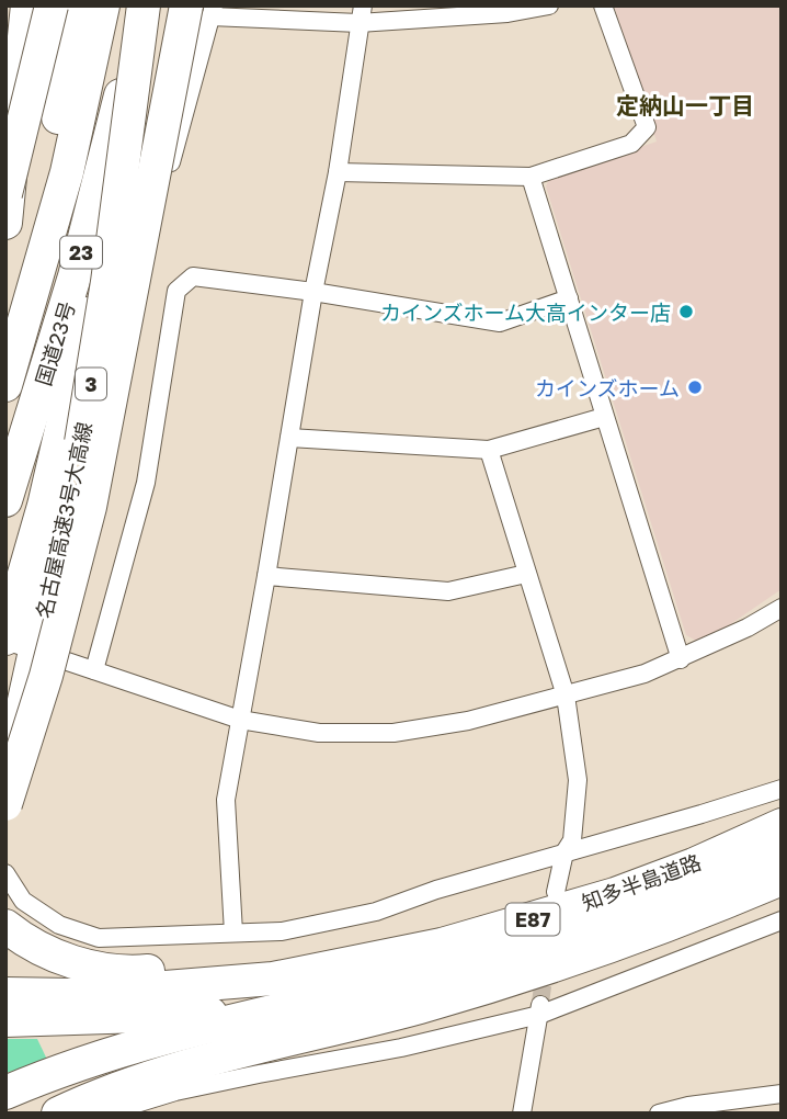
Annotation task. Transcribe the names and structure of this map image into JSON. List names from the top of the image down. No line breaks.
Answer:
{"streets":{"highway":["23","国道23号","3","名古屋高速3号大高線","知多半島道路","E87"]},"crossings":[["国道23号","名古屋高速3号大高線"],["知多半島道路","E87"]],"districts":["定納山一丁目"],"places":["カインズホーム大高インター店","カインズホーム"]}
